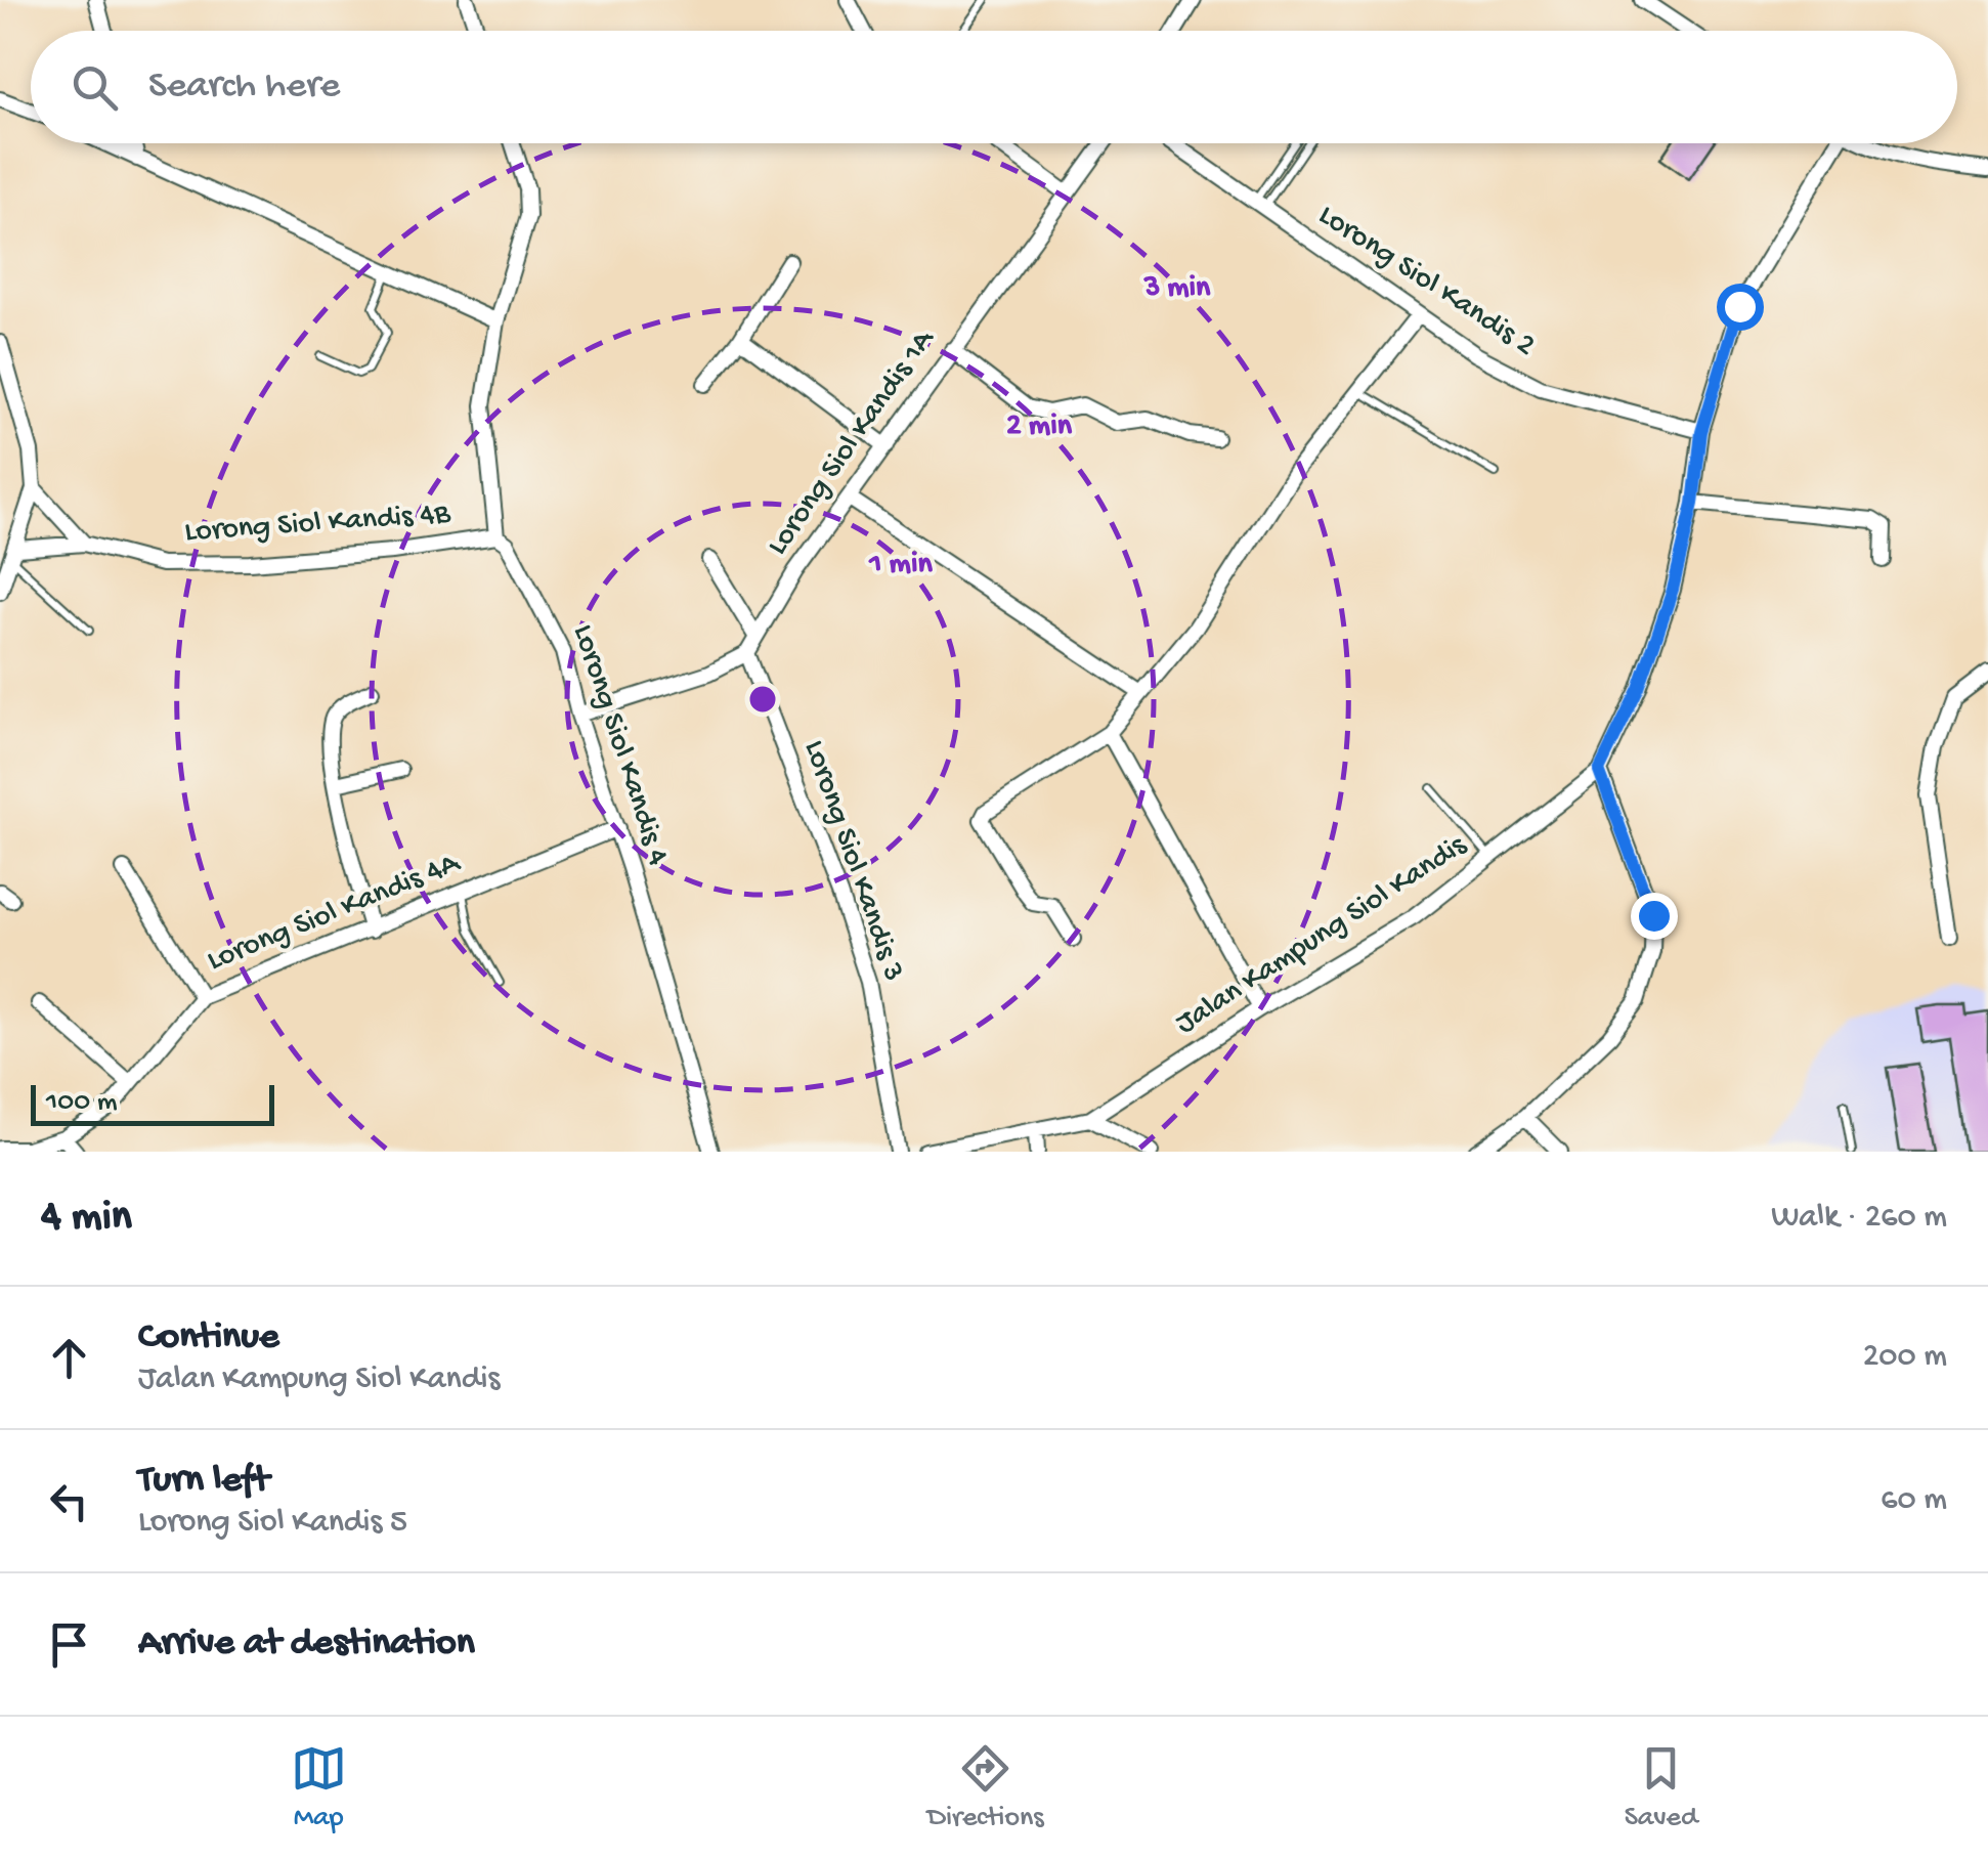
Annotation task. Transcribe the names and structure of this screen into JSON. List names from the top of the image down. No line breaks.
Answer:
{"streets":{"street":["Lorong Siol Kandis 2","Lorong Siol Kandis 1A","Lorong Siol Kandis 4B","Lorong Siol Kandis 4","Lorong Siol Kandis 3","Lorong Siol Kandis 4A","Jalan Kampung Siol Kandis"]},"crossings":[["Lorong Siol Kandis 2","Jalan Kampung Siol Kandis"],["Lorong Siol Kandis 1A","Lorong Siol Kandis 3"],["Lorong Siol Kandis 4B","Lorong Siol Kandis 4"],["Lorong Siol Kandis 4","Lorong Siol Kandis 4A"]],"scale_bar":"100 m","page":{"search":"Search here","scale":"100 m","heading":["4 min","Walk · 260 m"],"list":[["Continue","Jalan Kampung Siol Kandis","200 m"],["Turn left","Lorong Siol Kandis 5","60 m"],"Arrive at destination"],"nav":["Map","Directions","Saved"]},"rings":["3 min","2 min","1 min"]}
